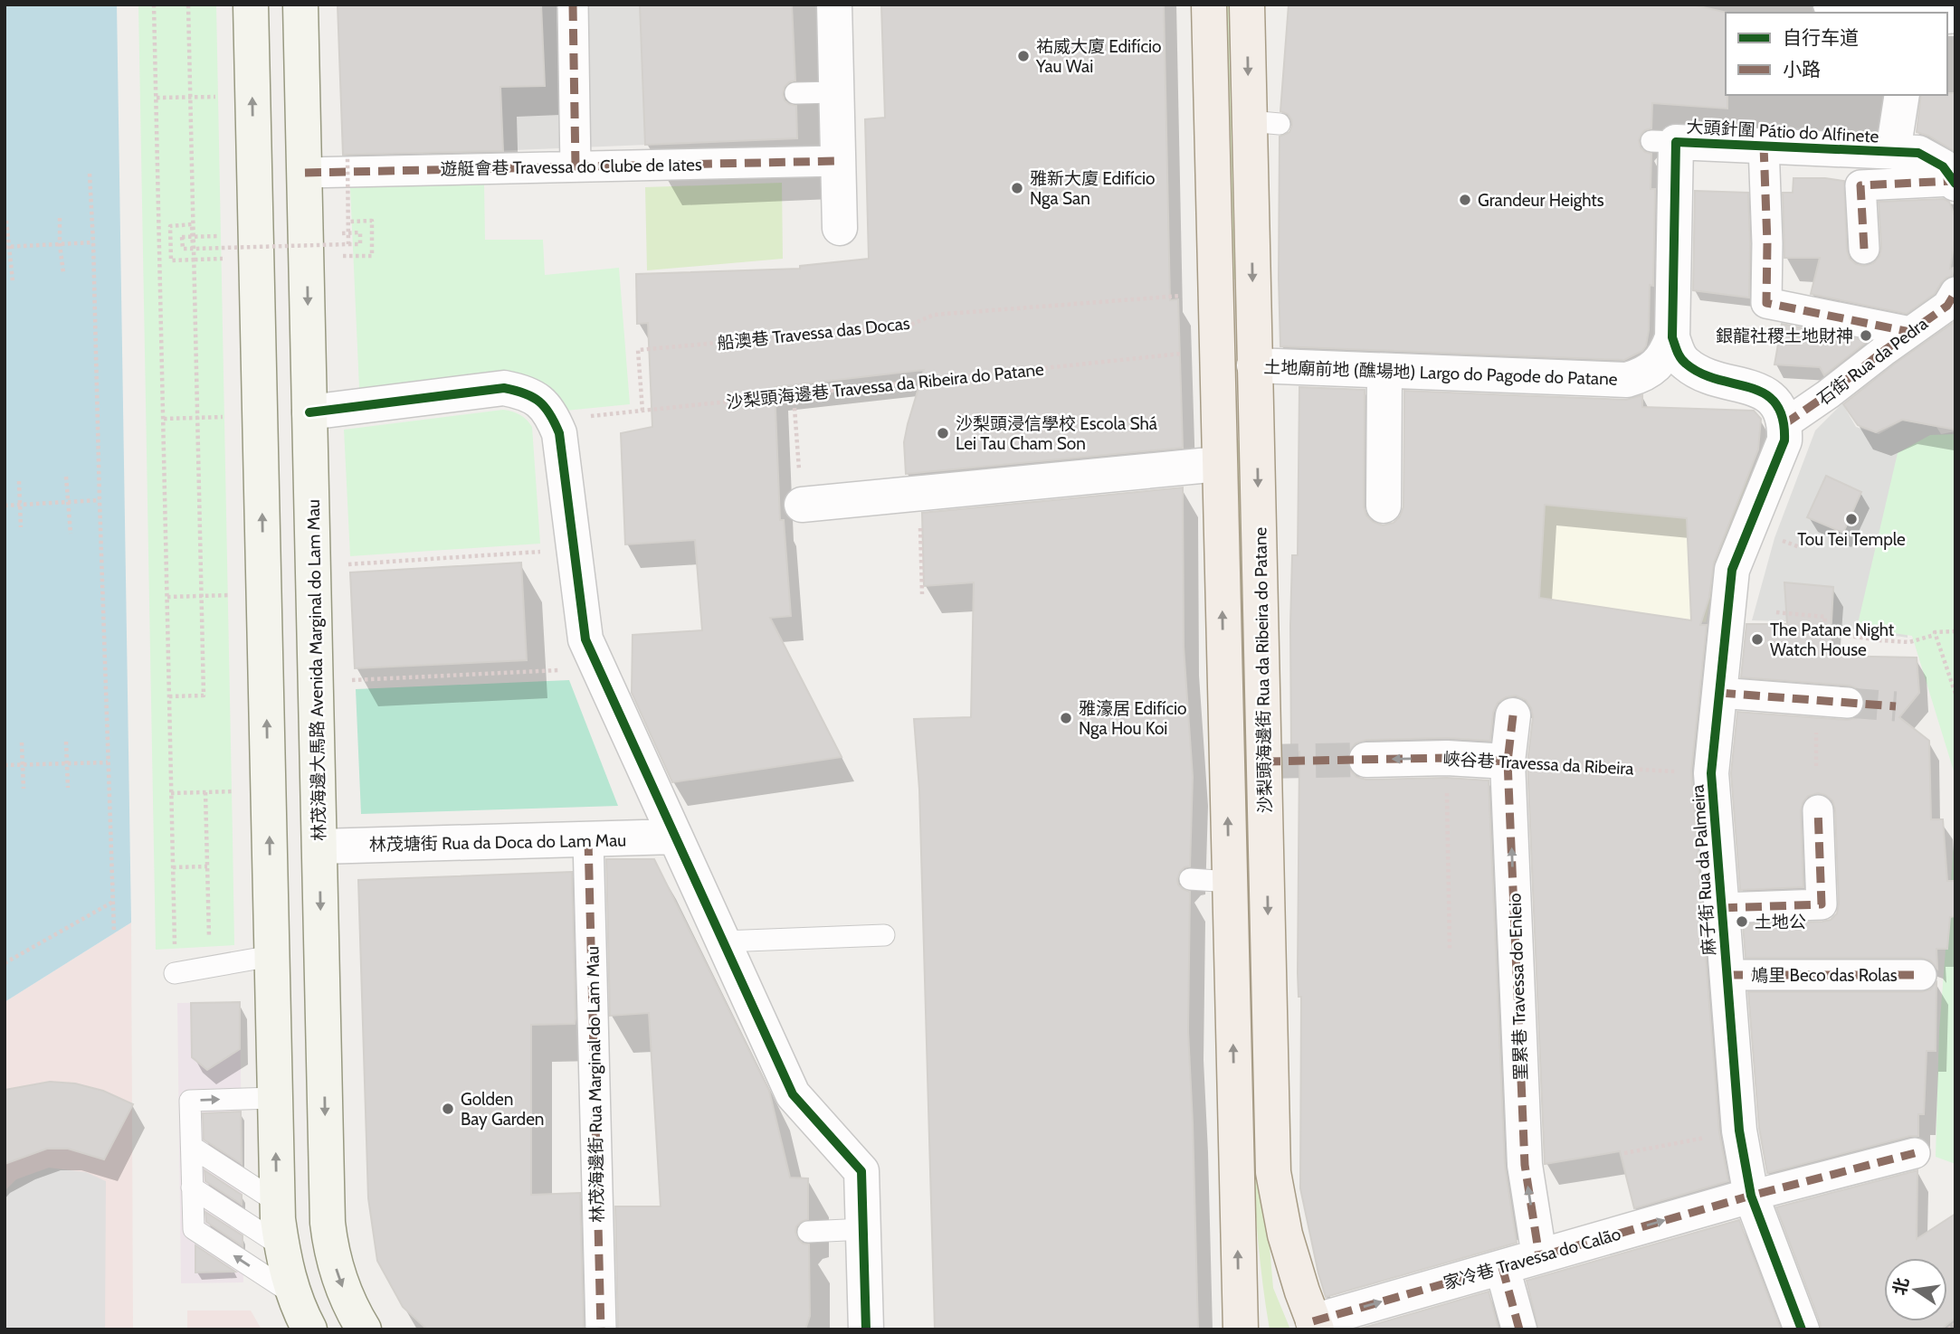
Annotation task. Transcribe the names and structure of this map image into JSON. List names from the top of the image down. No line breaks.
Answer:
{"streets":{"main road":["林茂海邊大馬路 Avenida Marginal do Lam Mau","沙梨頭海邊街 Rua da Ribeira do Patane"],"street":["大頭針圍 Pátio do Alfinete","遊艇會巷 Travessa do Clube de Iates","石街 Rua da Pedra","土地廟前地 (醮場地) Largo do Pagode do Patane","峽谷巷 Travessa da Ribeira","林茂塘街 Rua da Doca do Lam Mau","麻子街 Rua da Palmeira","鳩里 Beco das Rolas","罣累巷 Travessa do Enleio","林茂海邊街 Rua Marginal do Lam Mau","家冷巷 Travessa do Calão"],"path":["船澳巷 Travessa das Docas","沙梨頭海邊巷 Travessa da Ribeira do Patane"]},"crossings":[["大頭針圍 Pátio do Alfinete","土地廟前地 (醮場地) Largo do Pagode do Patane"],["遊艇會巷 Travessa do Clube de Iates","林茂海邊大馬路 Avenida Marginal do Lam Mau"],["船澳巷 Travessa das Docas","沙梨頭海邊巷 Travessa da Ribeira do Patane"],["石街 Rua da Pedra","麻子街 Rua da Palmeira"],["土地廟前地 (醮場地) Largo do Pagode do Patane","沙梨頭海邊街 Rua da Ribeira do Patane"],["林茂海邊大馬路 Avenida Marginal do Lam Mau","林茂塘街 Rua da Doca do Lam Mau"],["沙梨頭海邊街 Rua da Ribeira do Patane","家冷巷 Travessa do Calão"],["峽谷巷 Travessa da Ribeira","麻子街 Rua da Palmeira"],["峽谷巷 Travessa da Ribeira","罣累巷 Travessa do Enleio"],["林茂塘街 Rua da Doca do Lam Mau","林茂海邊街 Rua Marginal do Lam Mau"],["麻子街 Rua da Palmeira","鳩里 Beco das Rolas"],["麻子街 Rua da Palmeira","家冷巷 Travessa do Calão"],["罣累巷 Travessa do Enleio","家冷巷 Travessa do Calão"]],"one_way":["罣累巷 Travessa do Enleio","家冷巷 Travessa do Calão"],"places":["祐威大廈 Edifício Yau Wai","雅新大廈 Edifício Nga San","Grandeur Heights","銀龍社稷土地財神","沙梨頭浸信學校 Escola Shá Lei Tau Cham Son","Tou Tei Temple","The Patane Night Watch House","雅濠居 Edifício Nga Hou Koi","土地公","Golden Bay Garden"],"legend":["自行车道","小路"],"north":"left"}
